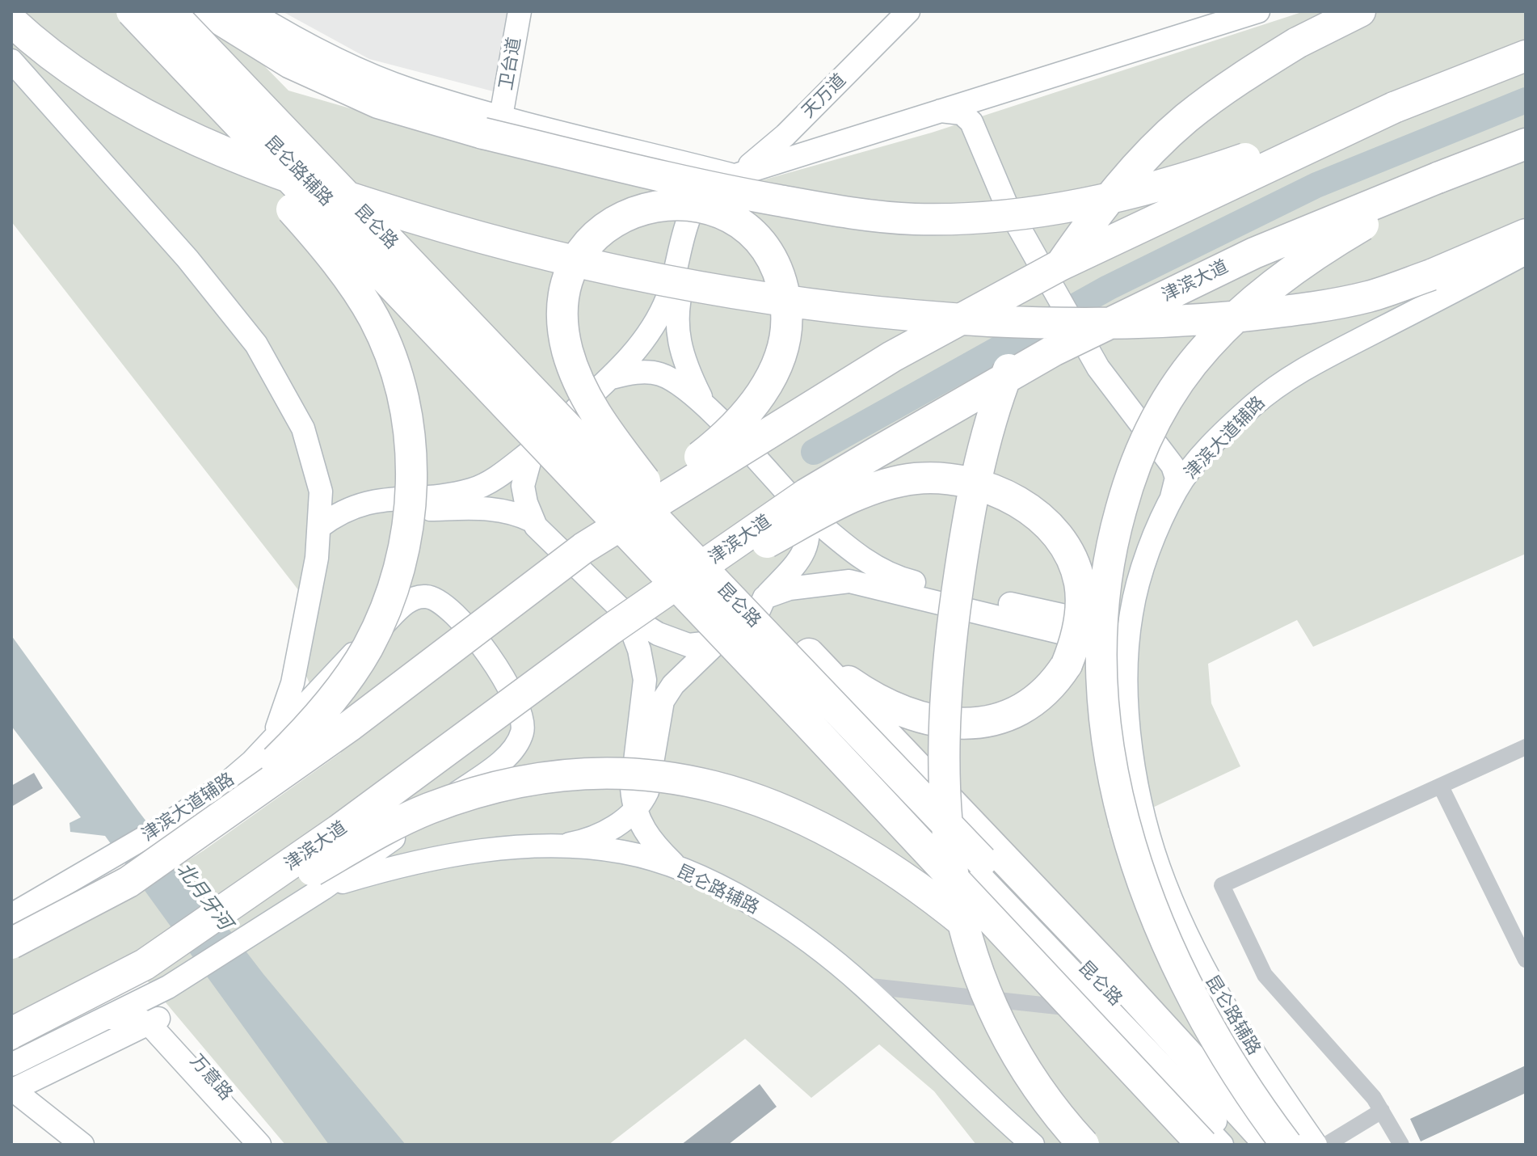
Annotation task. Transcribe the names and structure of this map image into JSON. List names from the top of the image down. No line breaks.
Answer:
{"streets":{"highway":["昆仑路","津滨大道"],"main road":["卫台道","天万道","昆仑路辅路","津滨大道辅路","万意路"]},"crossings":[["昆仑路辅路","津滨大道辅路"]],"water":["北月牙河"]}
